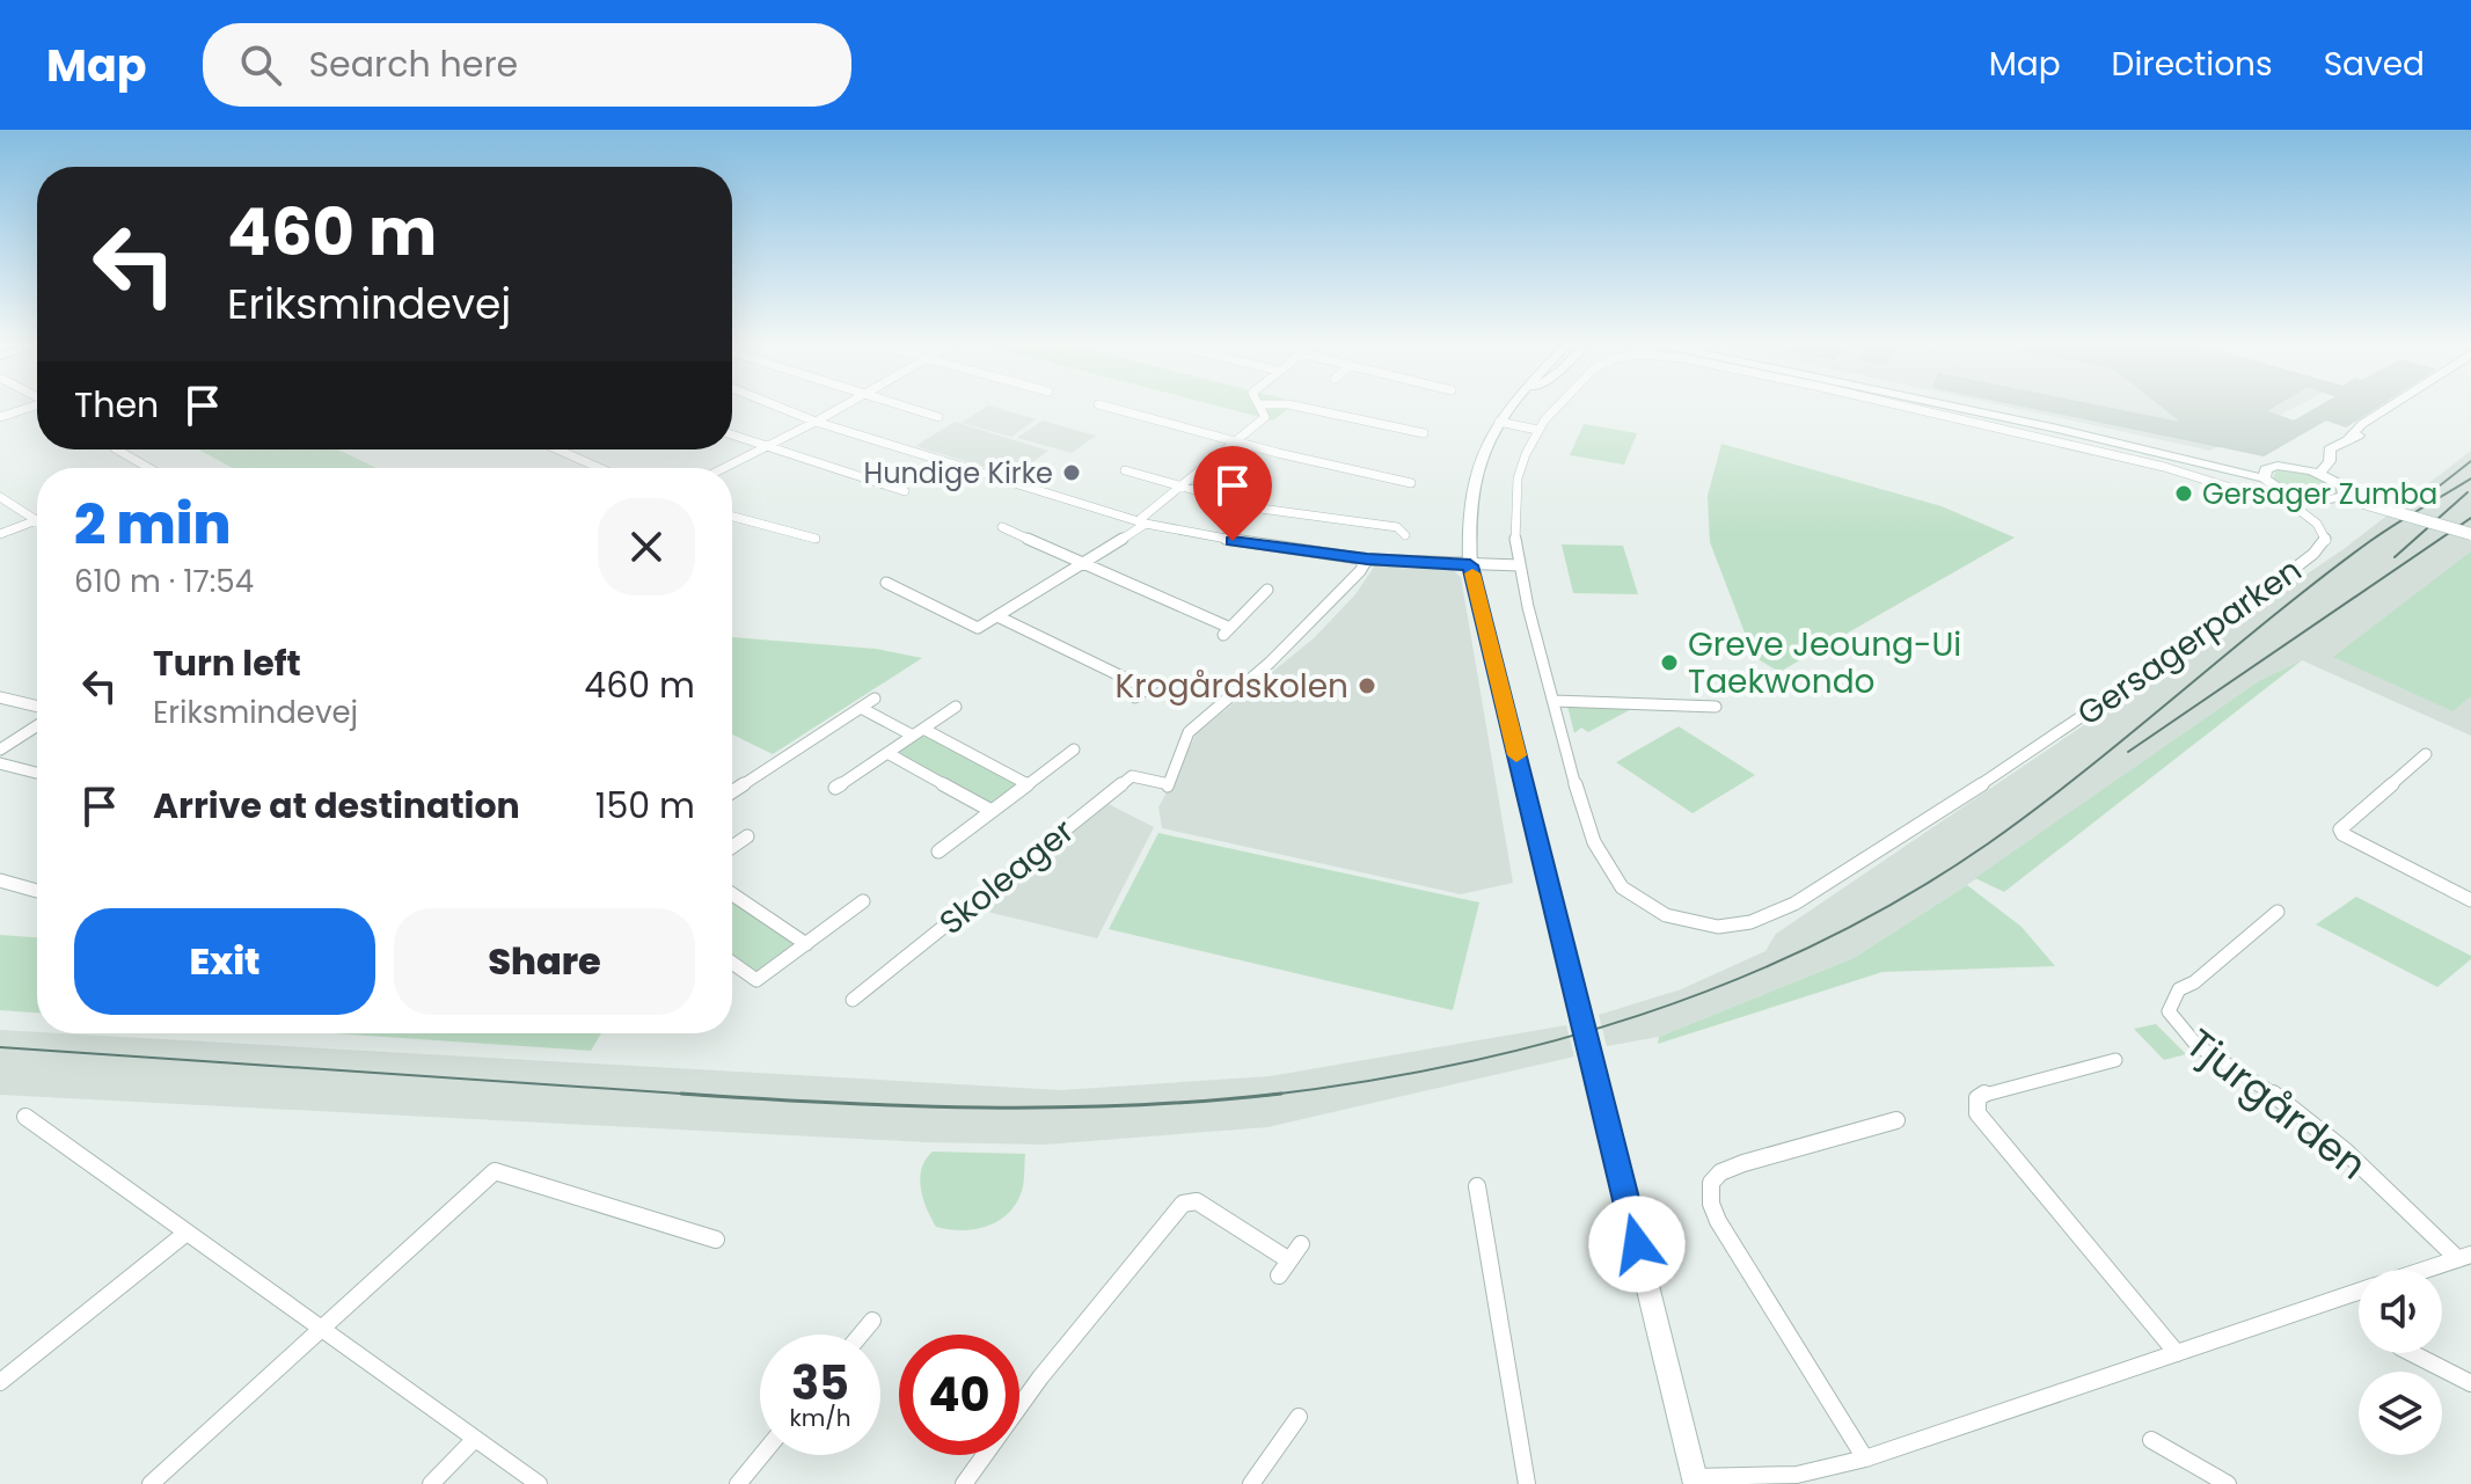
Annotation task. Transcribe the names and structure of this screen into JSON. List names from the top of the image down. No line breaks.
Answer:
{"streets":{"street":["Gersagerparken","Skoleager","Tjurgården"]},"places":["Hundige Kirke","Gersager Zumba","Greve Jeoung-Ui Taekwondo","Krogårdskolen"],"page":{"header":"Map","search":"Search here","nav":["Map","Directions","Saved"],"turn":["460 m","Eriksmindevej"],"then":"Then","heading":["2 min","610 m · 17:54"],"list":[{"name":"Turn left","note":"Eriksmindevej","value":"460 m"},{"name":"Arrive at destination","value":"150 m"}],"buttons":["Exit","Share"],"speed":"35 km/h","limit":"40"}}
